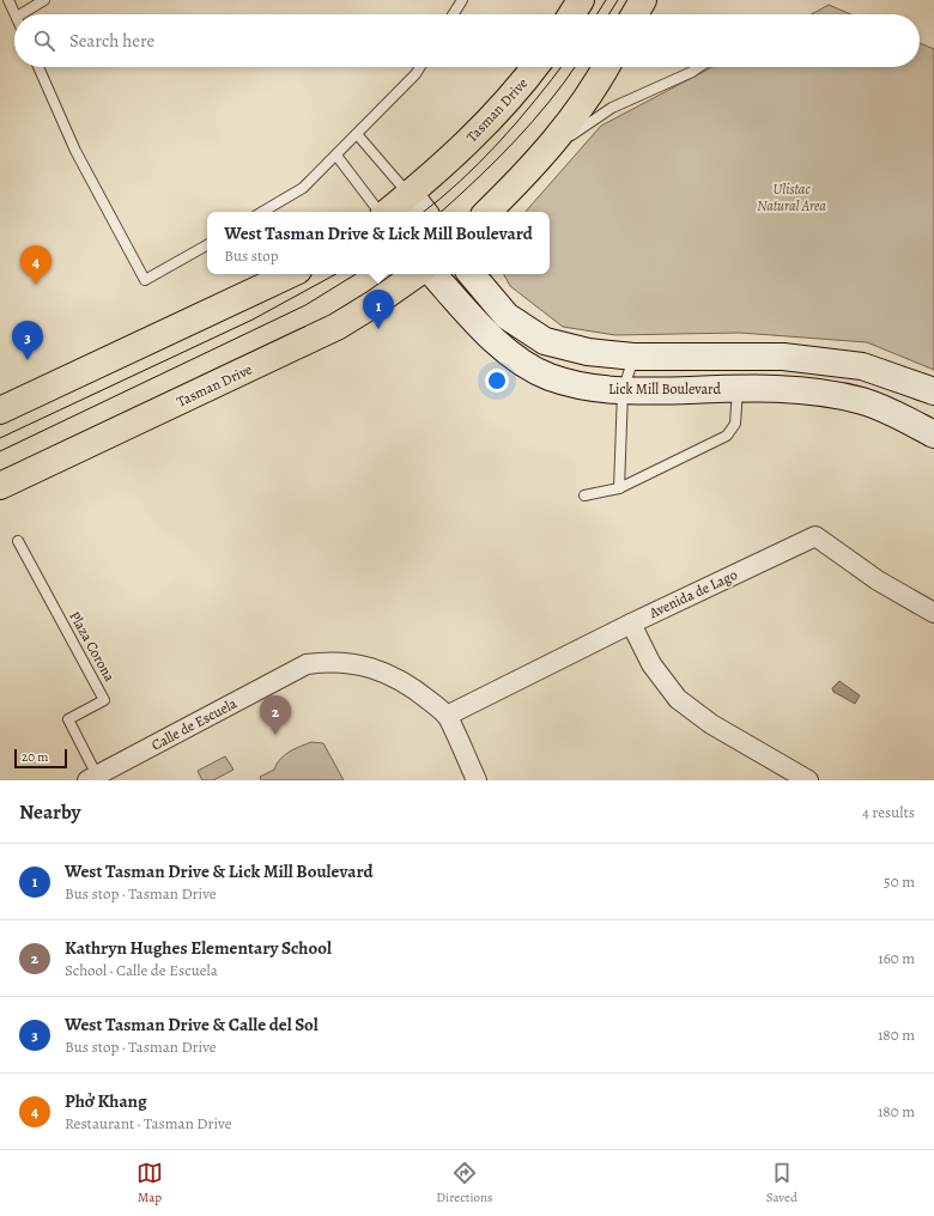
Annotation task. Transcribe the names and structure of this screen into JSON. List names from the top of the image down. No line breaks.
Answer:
{"streets":{"main road":["Tasman Drive","Lick Mill Boulevard"],"street":["Avenida de Lago","Calle de Escuela"],"lane":["Plaza Corona"]},"crossings":[["Avenida de Lago","Calle de Escuela"],["Plaza Corona","Calle de Escuela"]],"parks":["Ulistac Natural Area"],"scale_bar":"20 m","page":{"search":"Search here","popup":["West Tasman Drive & Lick Mill Boulevard","Bus stop"],"pins":["4","1","3","2"],"scale":"20 m","heading":["Nearby","4 results"],"list":[{"mark":"1","name":"West Tasman Drive & Lick Mill Boulevard","note":"Bus stop · Tasman Drive","value":"50 m"},{"mark":"2","name":"Kathryn Hughes Elementary School","note":"School · Calle de Escuela","value":"160 m"},{"mark":"3","name":"West Tasman Drive & Calle del Sol","note":"Bus stop · Tasman Drive","value":"180 m"},{"mark":"4","name":"Phở Khang","note":"Restaurant · Tasman Drive","value":"180 m"}],"nav":["Map","Directions","Saved"]}}
